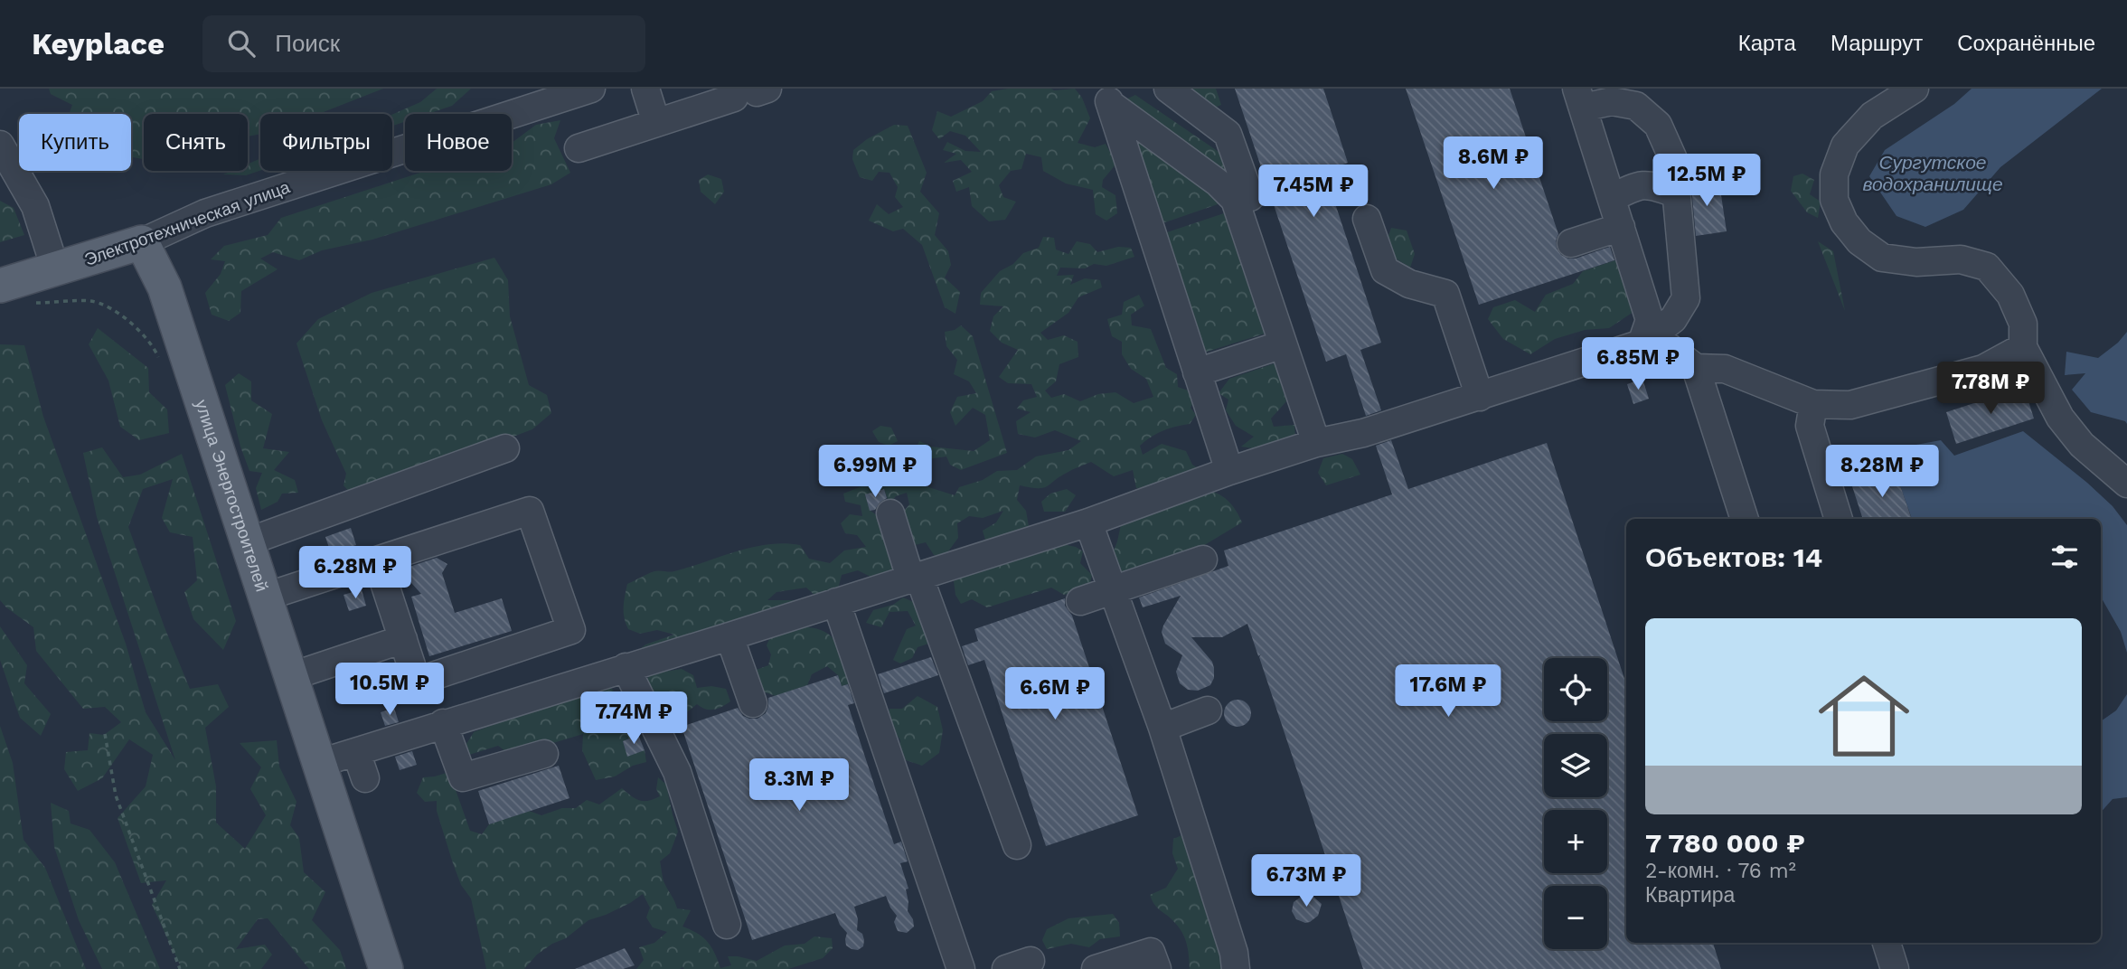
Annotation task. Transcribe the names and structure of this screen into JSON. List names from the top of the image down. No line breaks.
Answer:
{"streets":{"main road":["Электротехническая улица","улица Энергостроителей"]},"crossings":[["Электротехническая улица","улица Энергостроителей"]],"water":["Сургутское водохранилище"],"page":{"header":"Keyplace","search":"Поиск","nav":["Карта","Маршрут","Сохранённые"],"chip":["Купить","Снять","Фильтры","Новое"],"price":["8.6M ₽","12.5M ₽","7.45M ₽","6.85M ₽","7.78M ₽","6.99M ₽","8.28M ₽","6.28M ₽","10.5M ₽","17.6M ₽","6.6M ₽","7.74M ₽","8.3M ₽","6.73M ₽"],"heading":"Объектов: 14","list":[{"name":"7 780 000 ₽","note":"2-комн. · 76 m² · Квартира"}],"map_buttons":["+","−"]}}
